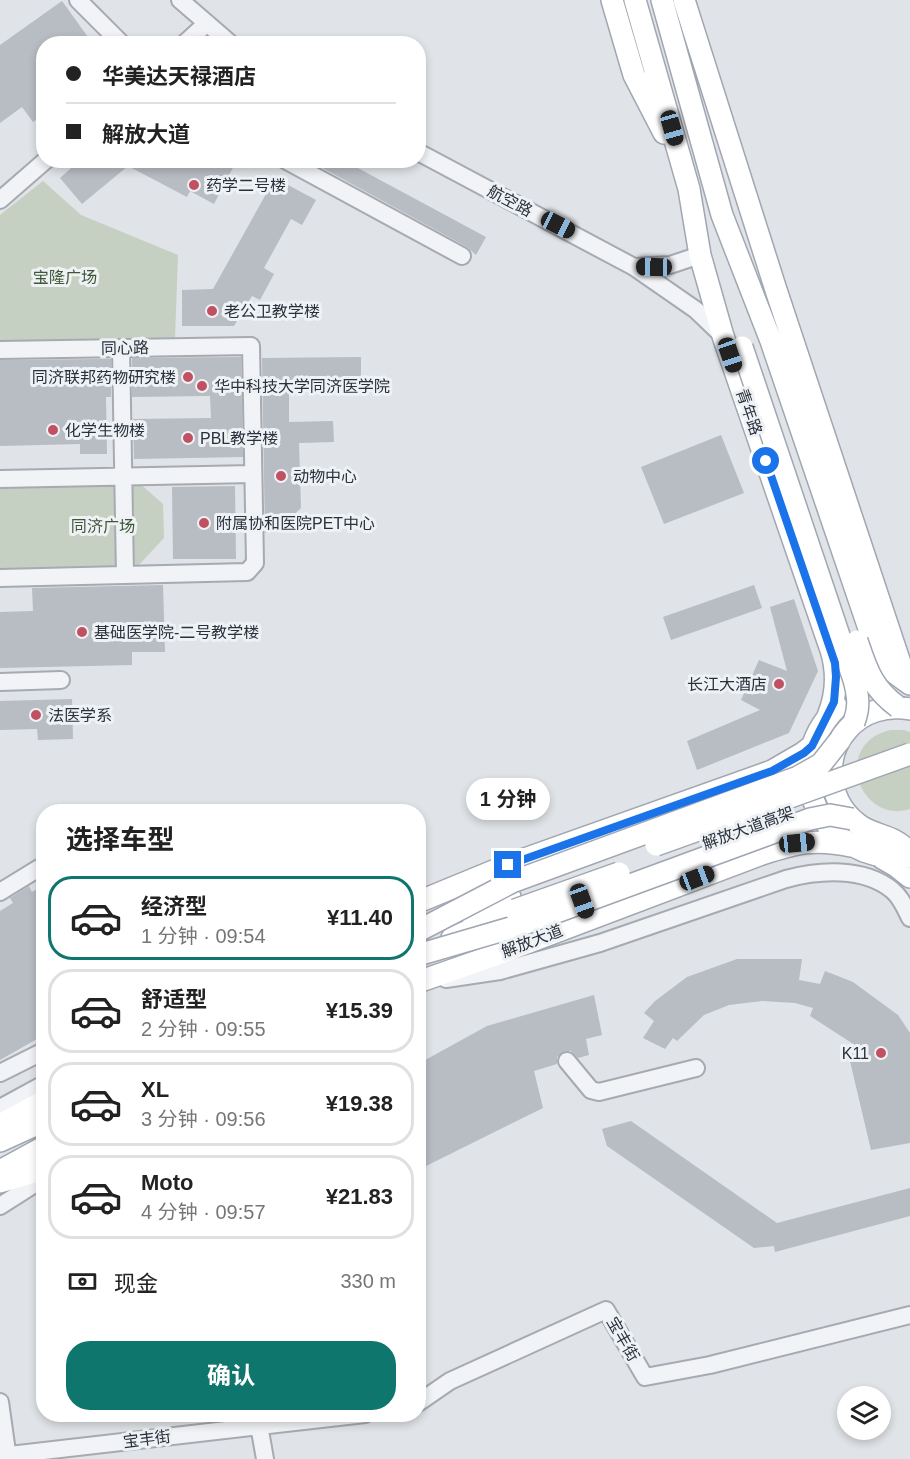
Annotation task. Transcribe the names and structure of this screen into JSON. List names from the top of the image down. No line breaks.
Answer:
{"streets":{"main road":["青年路","解放大道高架","解放大道"],"street":["航空路","同心路","宝丰街"]},"crossings":[["航空路","青年路"]],"parks":["宝隆广场","同济广场"],"places":["药学二号楼","老公卫教学楼","同济联邦药物研究楼","华中科技大学同济医学院","化学生物楼","PBL教学楼","动物中心","附属协和医院PET中心","基础医学院-二号教学楼","长江大酒店","法医学系","K11"],"page":{"banner":["华美达天禄酒店","解放大道"],"bubble":"1 分钟","heading":"选择车型","list":[{"name":"经济型","note":"1 分钟 · 09:54","value":"¥11.40"},{"name":"舒适型","note":"2 分钟 · 09:55","value":"¥15.39"},{"name":"XL","note":"3 分钟 · 09:56","value":"¥19.38"},{"name":"Moto","note":"4 分钟 · 09:57","value":"¥21.83"}],"pay":["现金","330 m"],"buttons":"确认"}}
